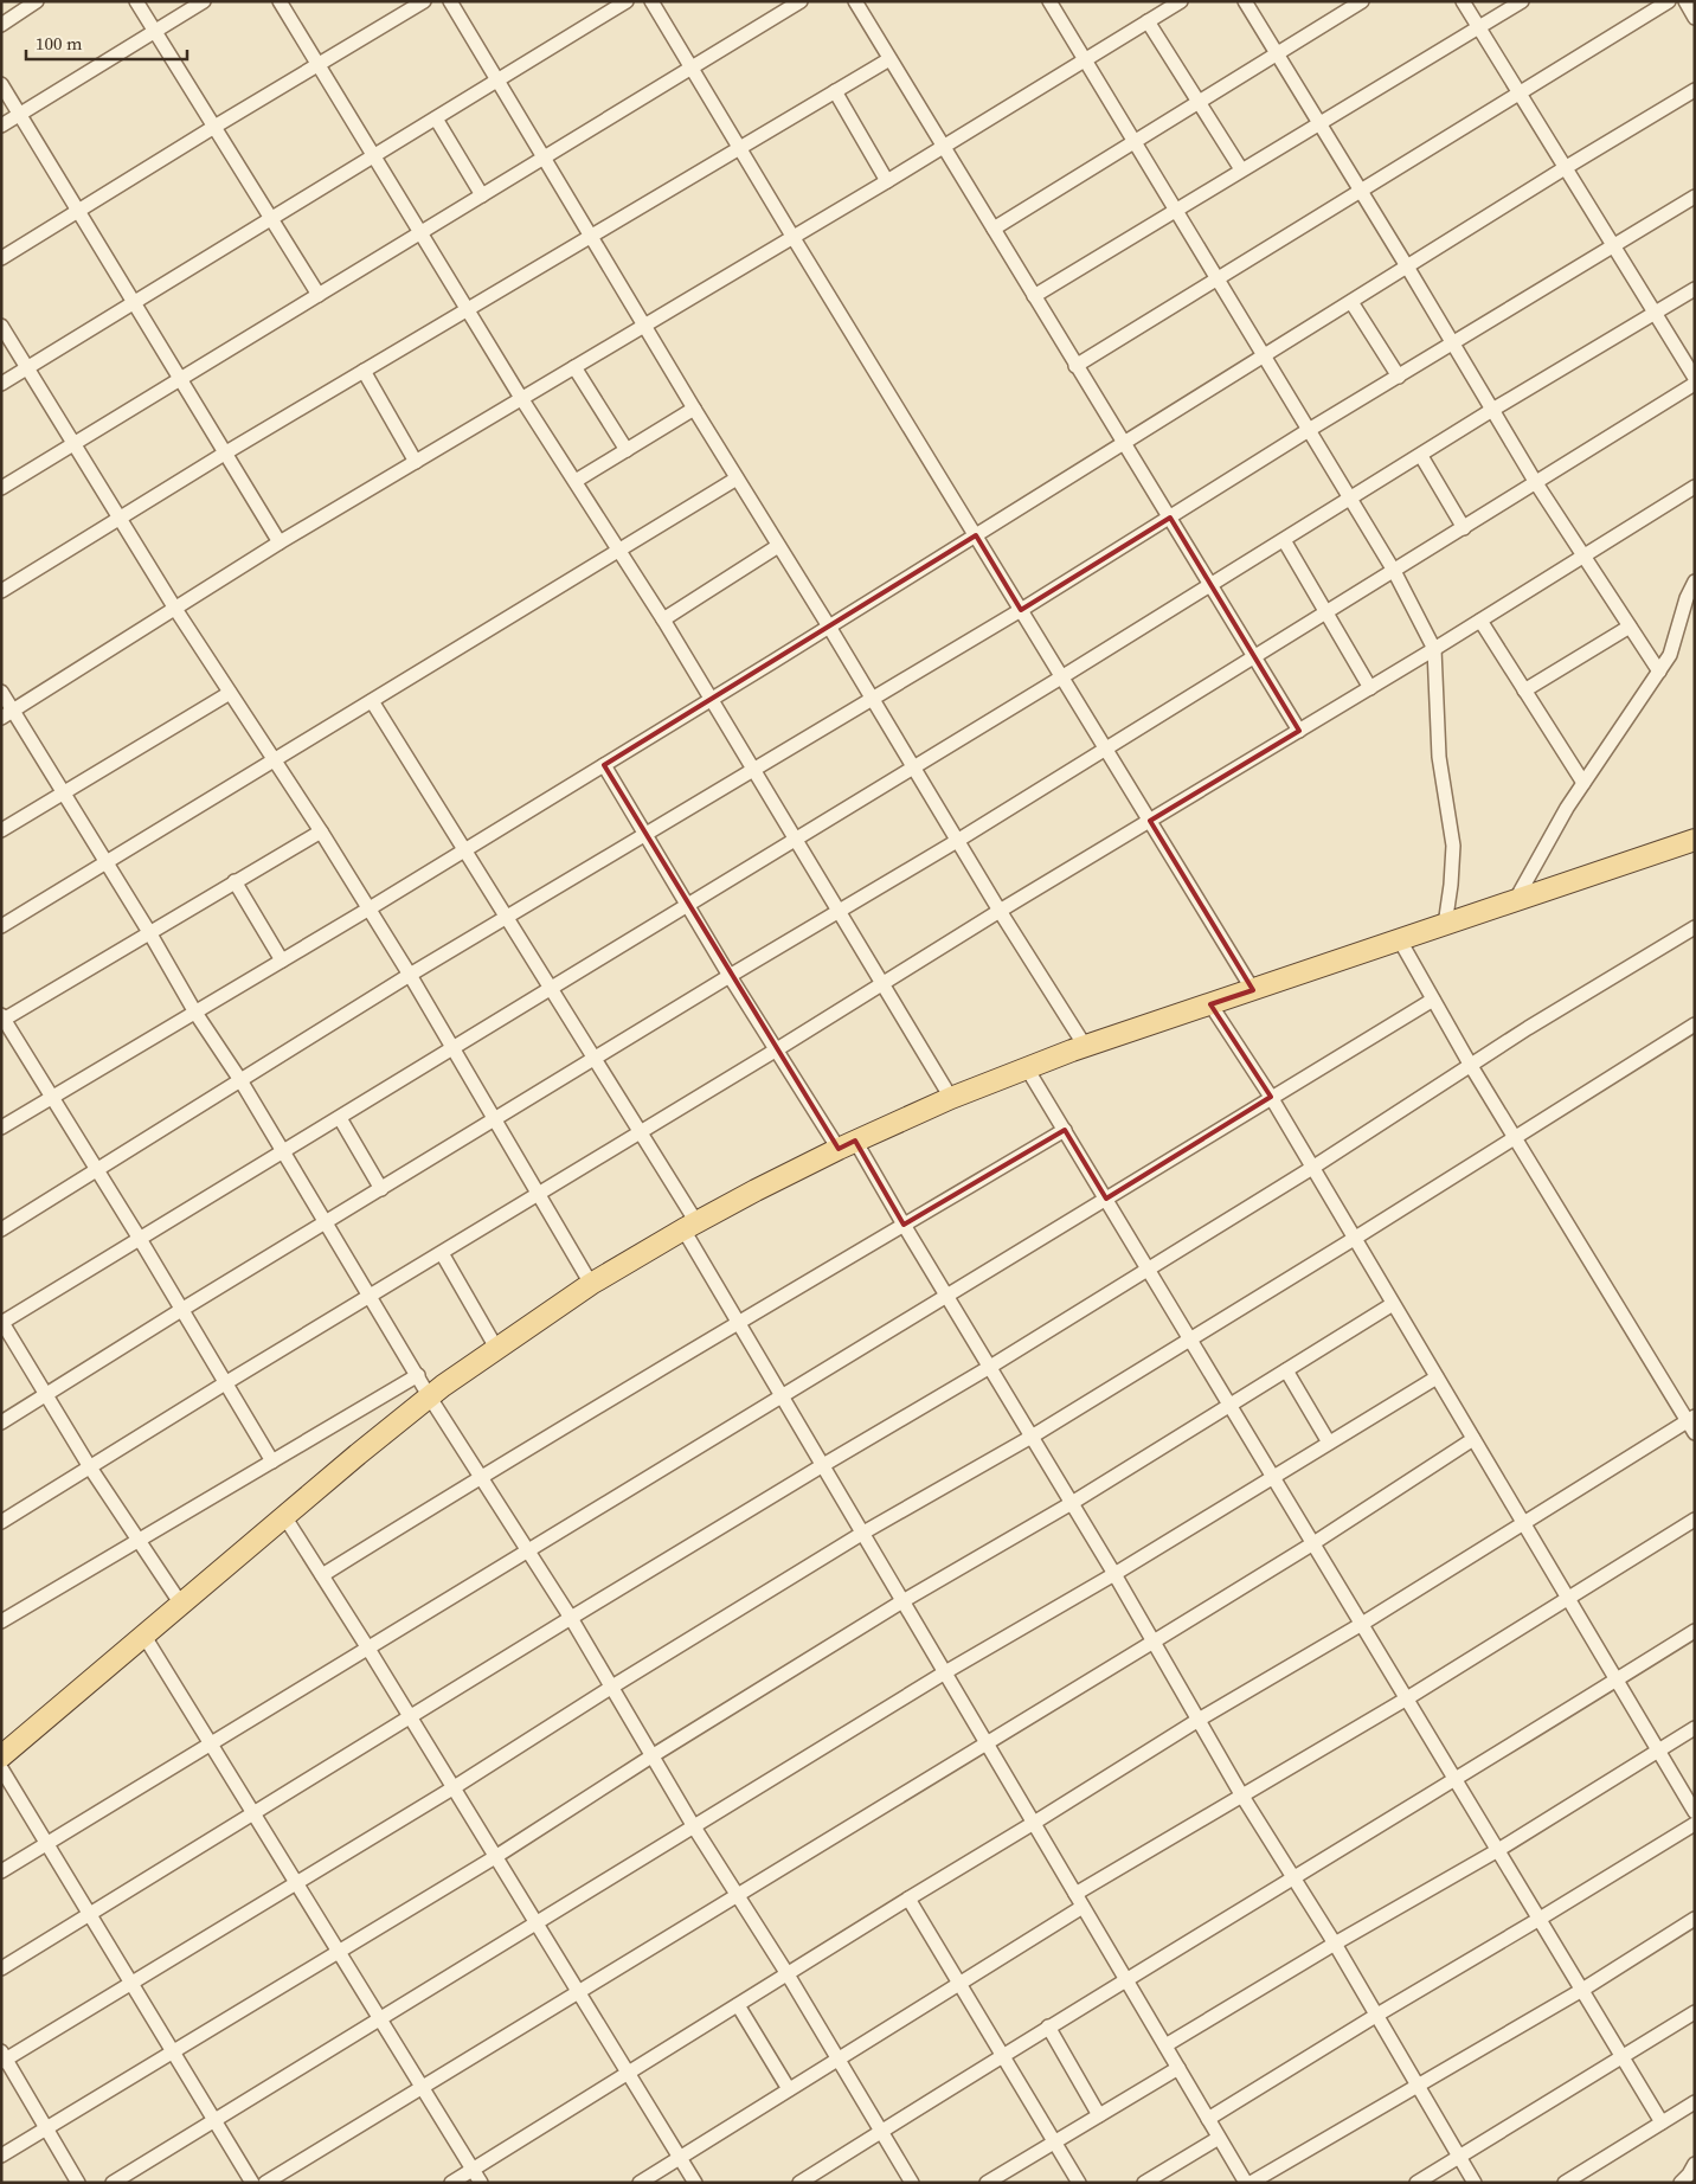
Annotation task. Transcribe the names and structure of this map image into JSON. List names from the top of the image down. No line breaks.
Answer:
{"scale_bar":"100 m"}
